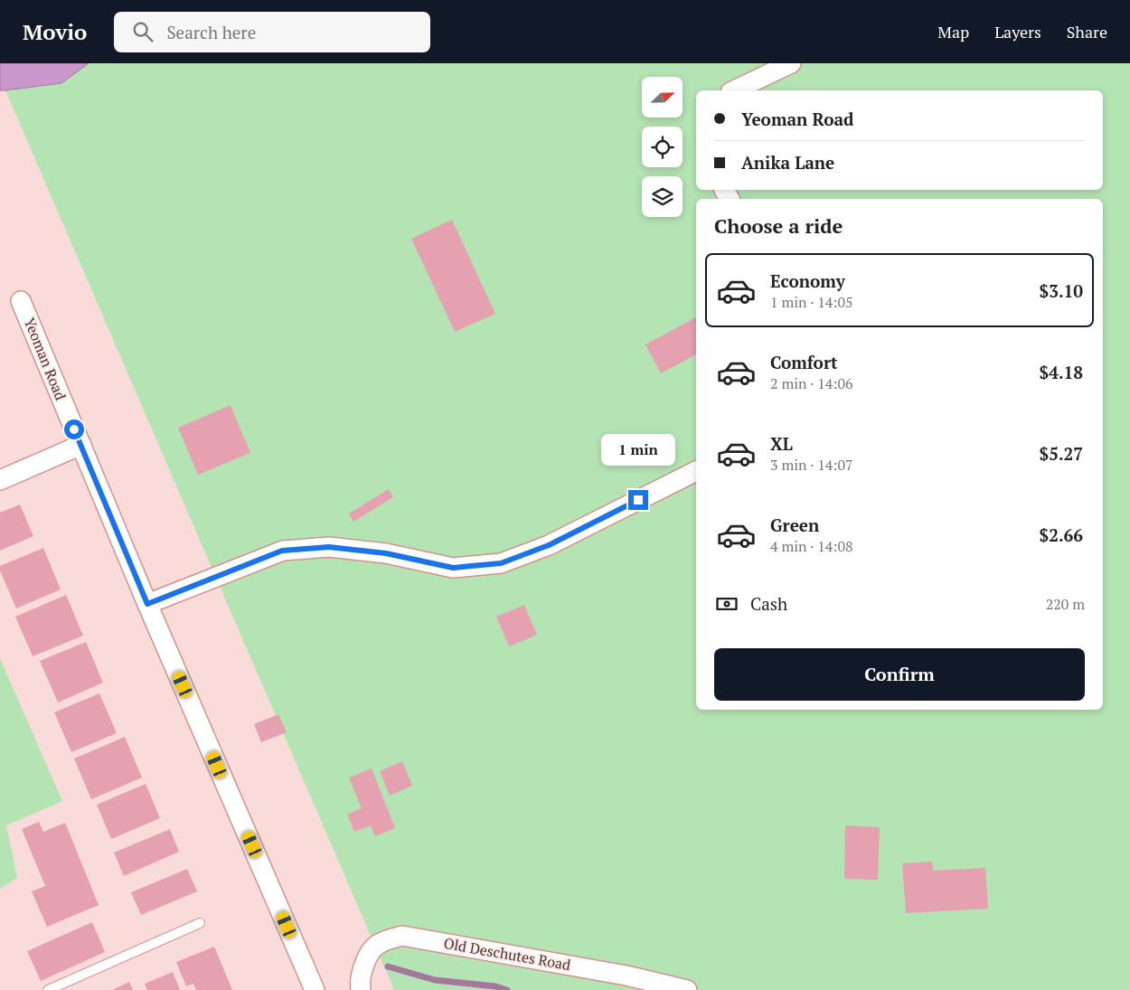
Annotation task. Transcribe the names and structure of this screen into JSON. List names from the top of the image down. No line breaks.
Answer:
{"streets":{"street":["Yeoman Road","Old Deschutes Road"]},"north":"top right","page":{"header":"Movio","search":"Search here","nav":["Map","Layers","Share"],"banner":["Yeoman Road","Anika Lane"],"heading":"Choose a ride","list":[{"name":"Economy","note":"1 min · 14:05","value":"$3.10"},{"name":"Comfort","note":"2 min · 14:06","value":"$4.18"},{"name":"XL","note":"3 min · 14:07","value":"$5.27"},{"name":"Green","note":"4 min · 14:08","value":"$2.66"}],"bubble":"1 min","pay":["Cash","220 m"],"buttons":"Confirm"}}
